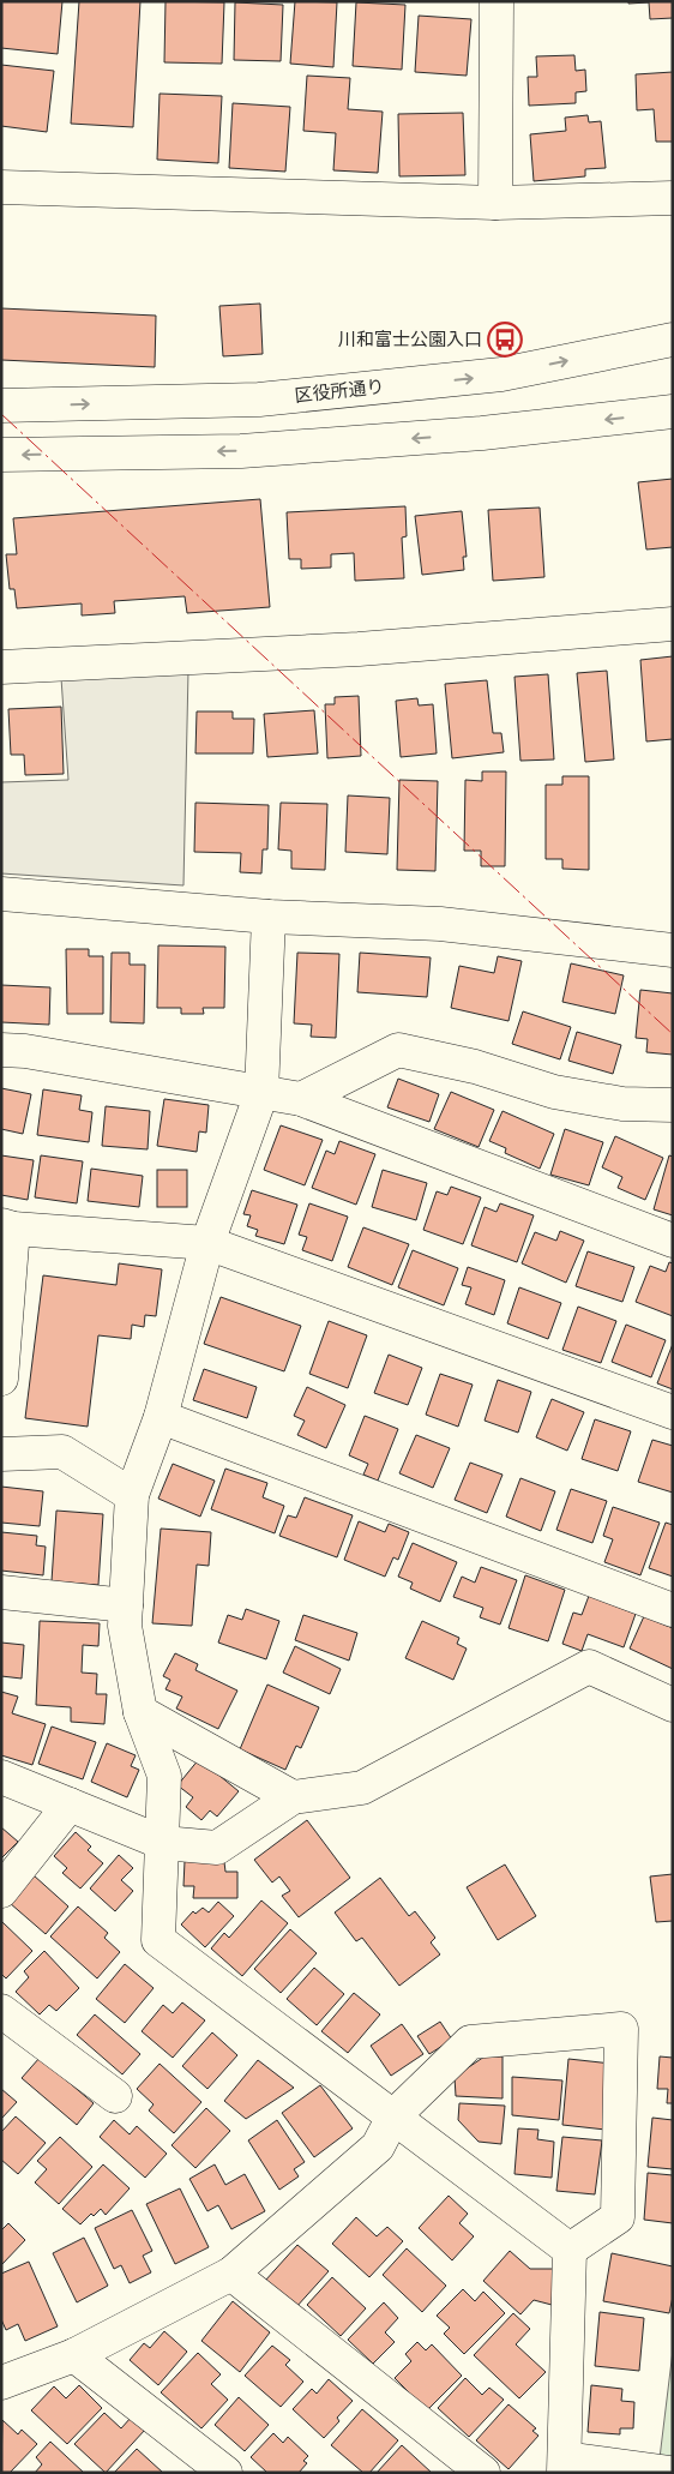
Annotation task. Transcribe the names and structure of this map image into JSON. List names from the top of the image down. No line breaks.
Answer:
{"streets":{"street":["区役所通り"]},"places":{"bus stop":["川和富士公園入口"]}}
